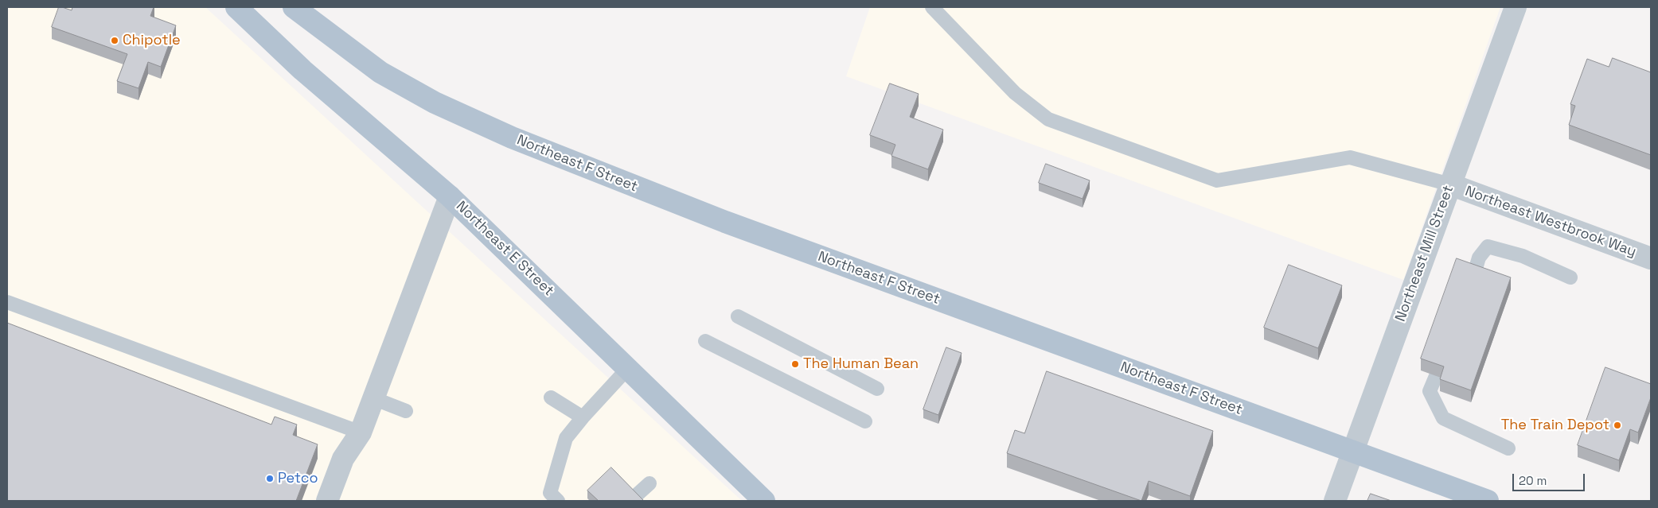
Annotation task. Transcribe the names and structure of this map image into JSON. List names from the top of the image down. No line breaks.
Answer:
{"streets":{"main road":["Northeast F Street","Northeast E Street"],"street":["Northeast Westbrook Way","Northeast Mill Street"]},"crossings":[["Northeast F Street","Northeast Mill Street"],["Northeast Westbrook Way","Northeast Mill Street"]],"places":["Chipotle","The Human Bean","The Train Depot","Petco"],"scale_bar":"20 m"}
